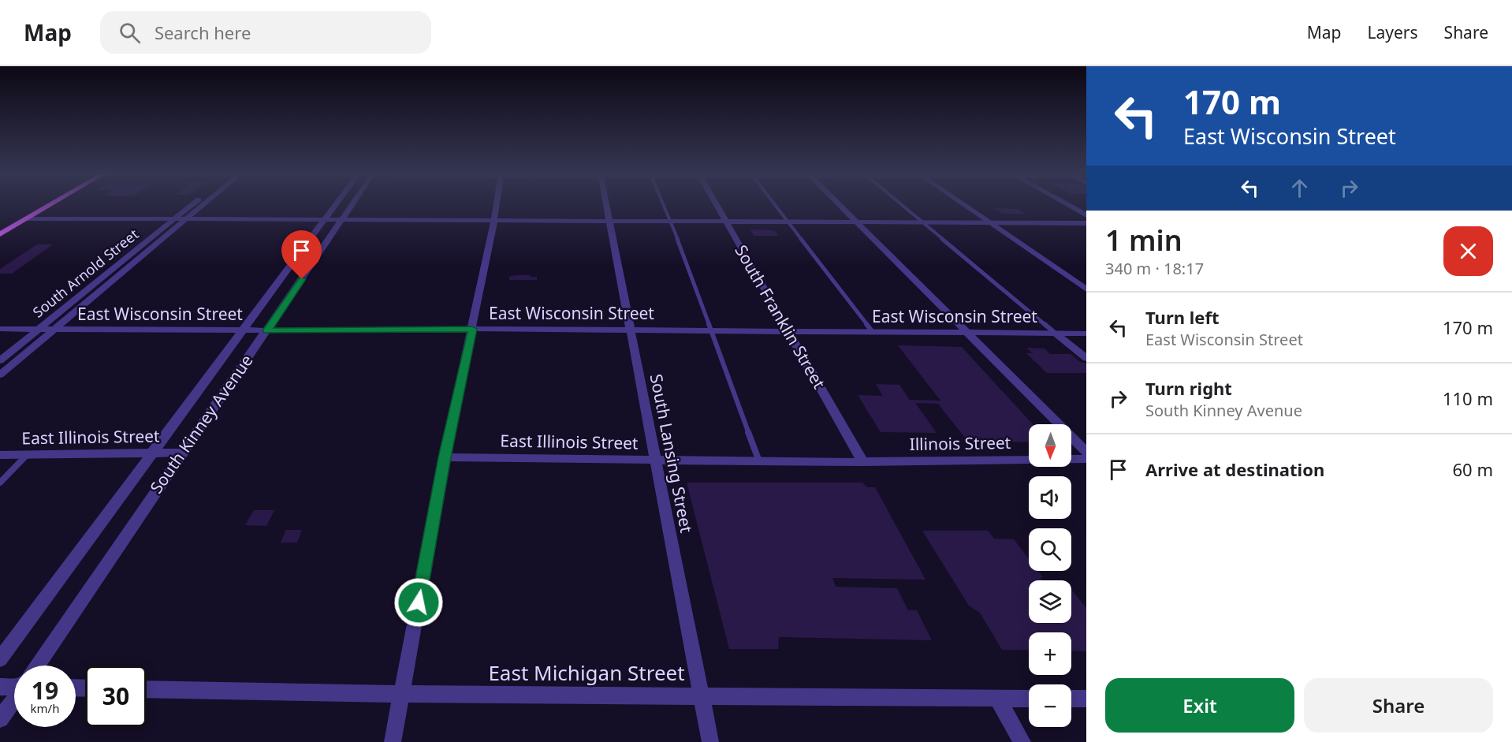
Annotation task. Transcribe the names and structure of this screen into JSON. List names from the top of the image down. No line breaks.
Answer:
{"streets":{"street":["South Arnold Street","East Wisconsin Street","South Franklin Street","South Kinney Avenue","East Illinois Street","Illinois Street","South Lansing Street","East Michigan Street"]},"crossings":[["South Arnold Street","East Wisconsin Street"],["East Wisconsin Street","South Franklin Street"],["East Wisconsin Street","South Kinney Avenue"],["East Wisconsin Street","South Lansing Street"],["South Franklin Street","East Illinois Street"],["South Franklin Street","Illinois Street"],["South Kinney Avenue","East Illinois Street"],["East Illinois Street","Illinois Street"],["East Illinois Street","South Lansing Street"],["South Lansing Street","East Michigan Street"]],"north":"bottom","page":{"header":"Map","search":"Search here","nav":["Map","Layers","Share"],"turn":["170 m","East Wisconsin Street"],"heading":["1 min","340 m · 18:17"],"list":[{"name":"Turn left","note":"East Wisconsin Street","value":"170 m"},{"name":"Turn right","note":"South Kinney Avenue","value":"110 m"},{"name":"Arrive at destination","value":"60 m"}],"map_buttons":["+","−"],"speed":"19 km/h","limit":"30","buttons":["Exit","Share"]}}
